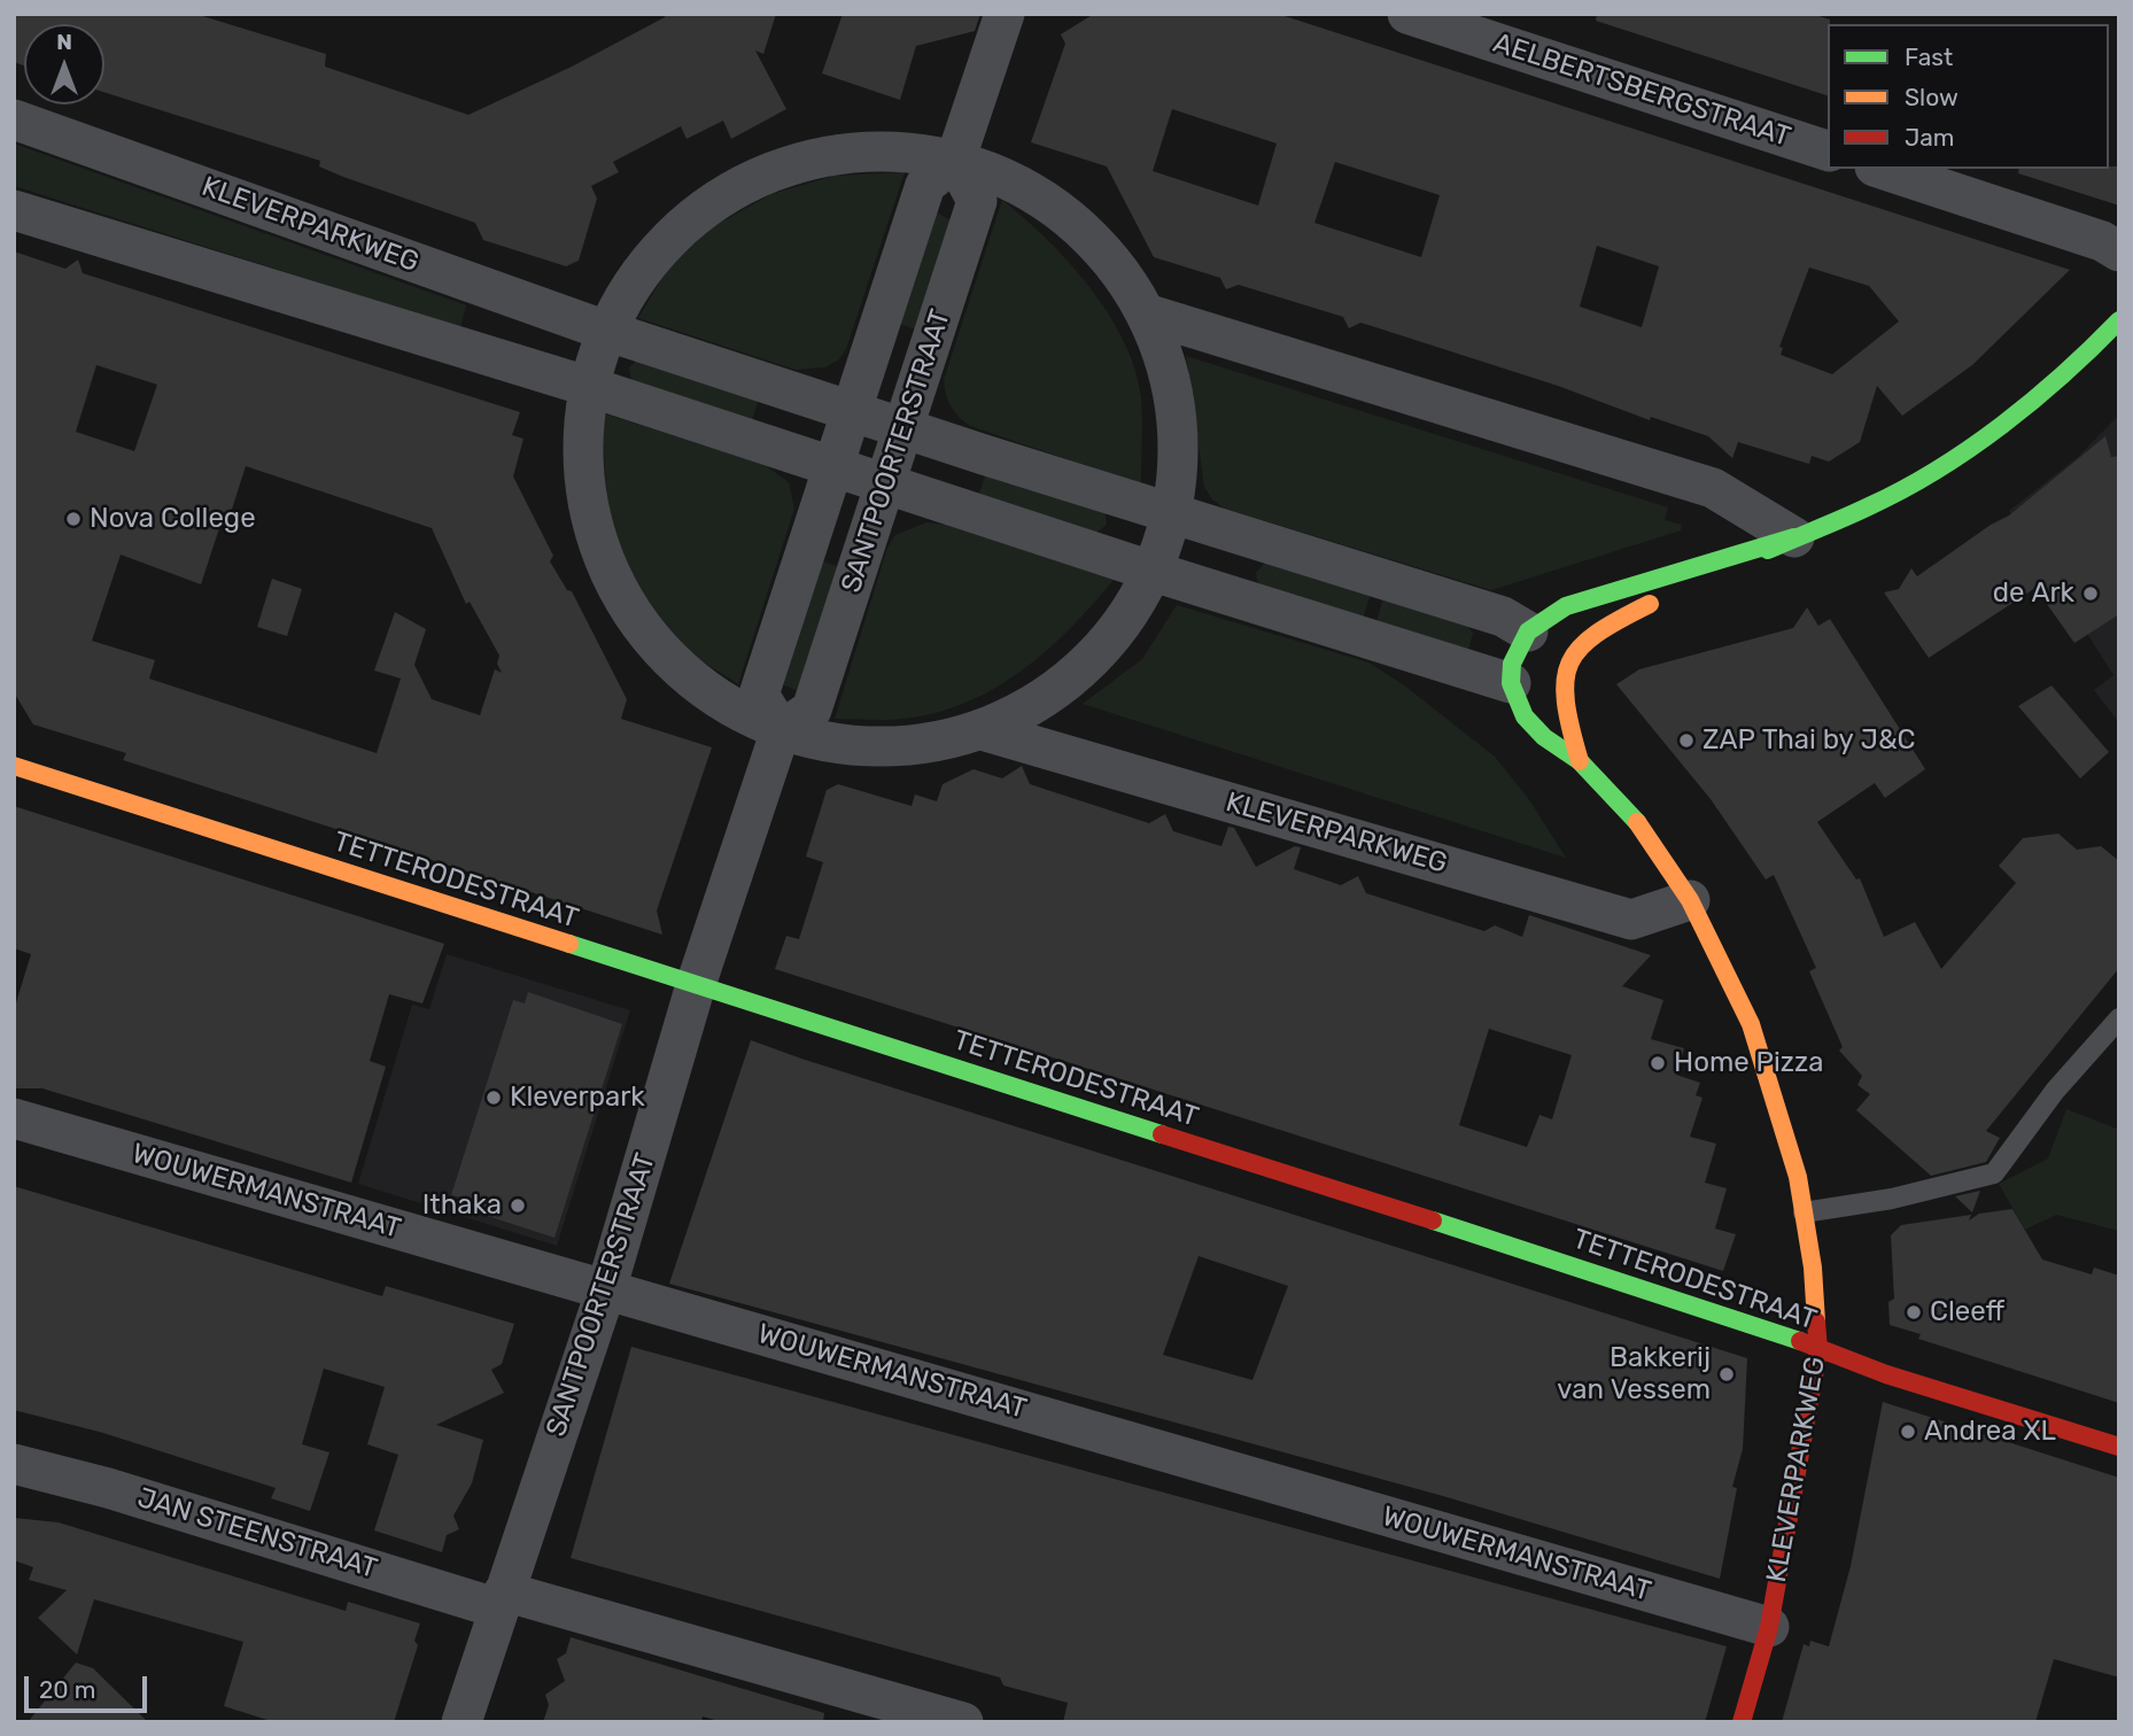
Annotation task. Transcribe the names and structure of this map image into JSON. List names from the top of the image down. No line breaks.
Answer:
{"streets":{"street":["AELBERTSBERGSTRAAT","KLEVERPARKWEG","SANTPOORTERSTRAAT","TETTERODESTRAAT","WOUWERMANSTRAAT","JAN STEENSTRAAT"]},"crossings":[["KLEVERPARKWEG","SANTPOORTERSTRAAT"],["KLEVERPARKWEG","TETTERODESTRAAT"],["KLEVERPARKWEG","WOUWERMANSTRAAT"],["SANTPOORTERSTRAAT","TETTERODESTRAAT"],["SANTPOORTERSTRAAT","WOUWERMANSTRAAT"],["SANTPOORTERSTRAAT","JAN STEENSTRAAT"]],"places":["Nova College","de Ark","ZAP Thai by J&C","Home Pizza","Kleverpark","Ithaka","Cleeff","Bakkerij van Vessem","Andrea XL"],"legend":["Fast","Slow","Jam"],"scale_bar":"20 m","north":"top"}
